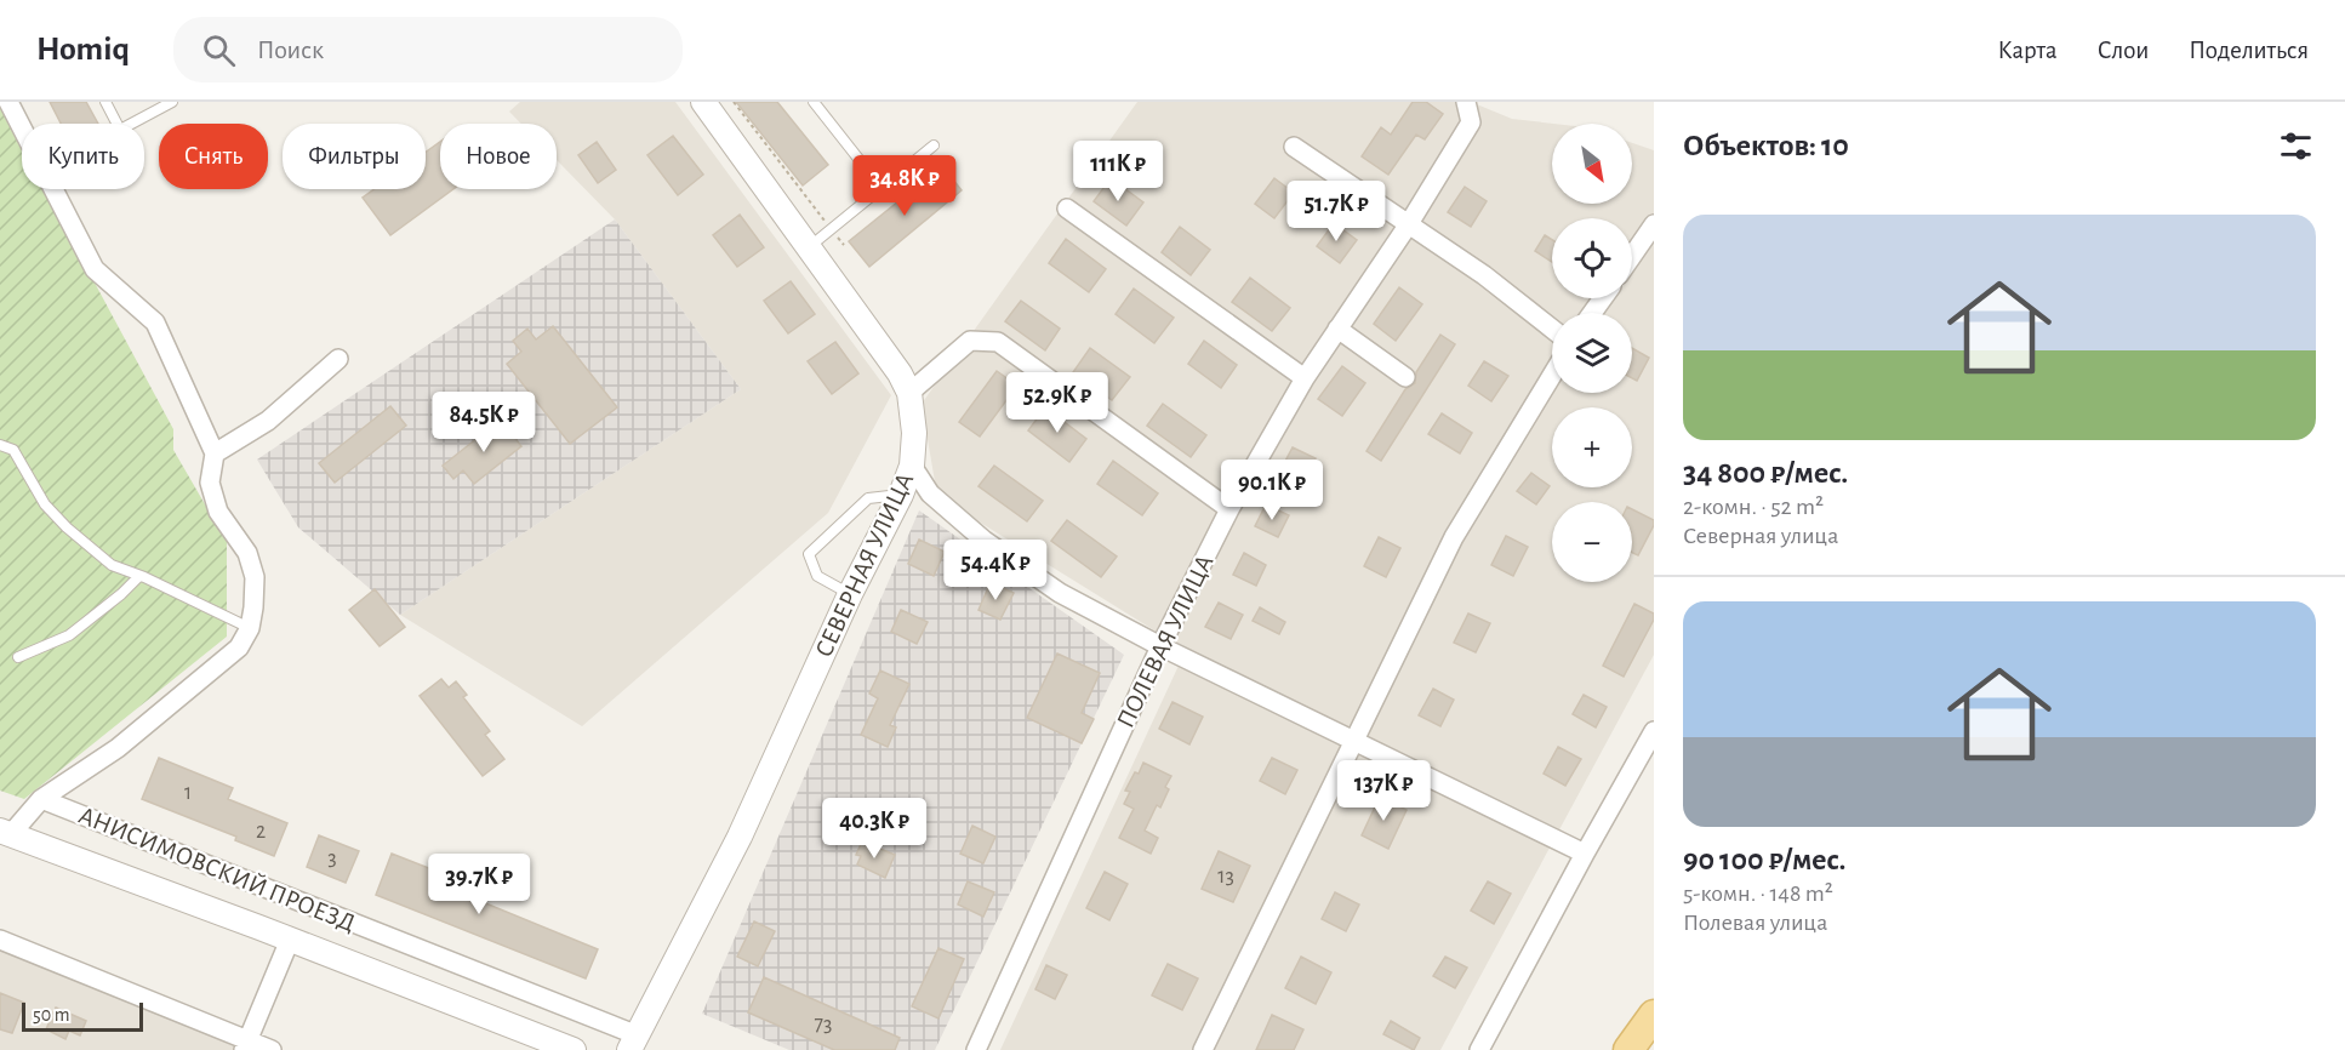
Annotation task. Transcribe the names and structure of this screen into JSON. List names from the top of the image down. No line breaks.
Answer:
{"streets":{"street":["СЕВЕРНАЯ УЛИЦА","ПОЛЕВАЯ УЛИЦА","АНИСИМОВСКИЙ ПРОЕЗД"]},"crossings":[["СЕВЕРНАЯ УЛИЦА","АНИСИМОВСКИЙ ПРОЕЗД"]],"house_numbers":["1","2","3","13","73"],"scale_bar":"50 m","north":"bottom right","page":{"header":"Homiq","search":"Поиск","nav":["Карта","Слои","Поделиться"],"heading":"Объектов: 10","map_buttons":["+","−"],"chip":["Купить","Снять","Фильтры","Новое"],"price":["111K ₽","34.8K ₽","51.7K ₽","52.9K ₽","84.5K ₽","90.1K ₽","54.4K ₽","137K ₽","40.3K ₽","39.7K ₽"],"list":[{"name":"34 800 ₽/мес.","note":"2-комн. · 52 m² · Северная улица"},{"name":"90 100 ₽/мес.","note":"5-комн. · 148 m² · Полевая улица"}],"scale":"50 m"}}
